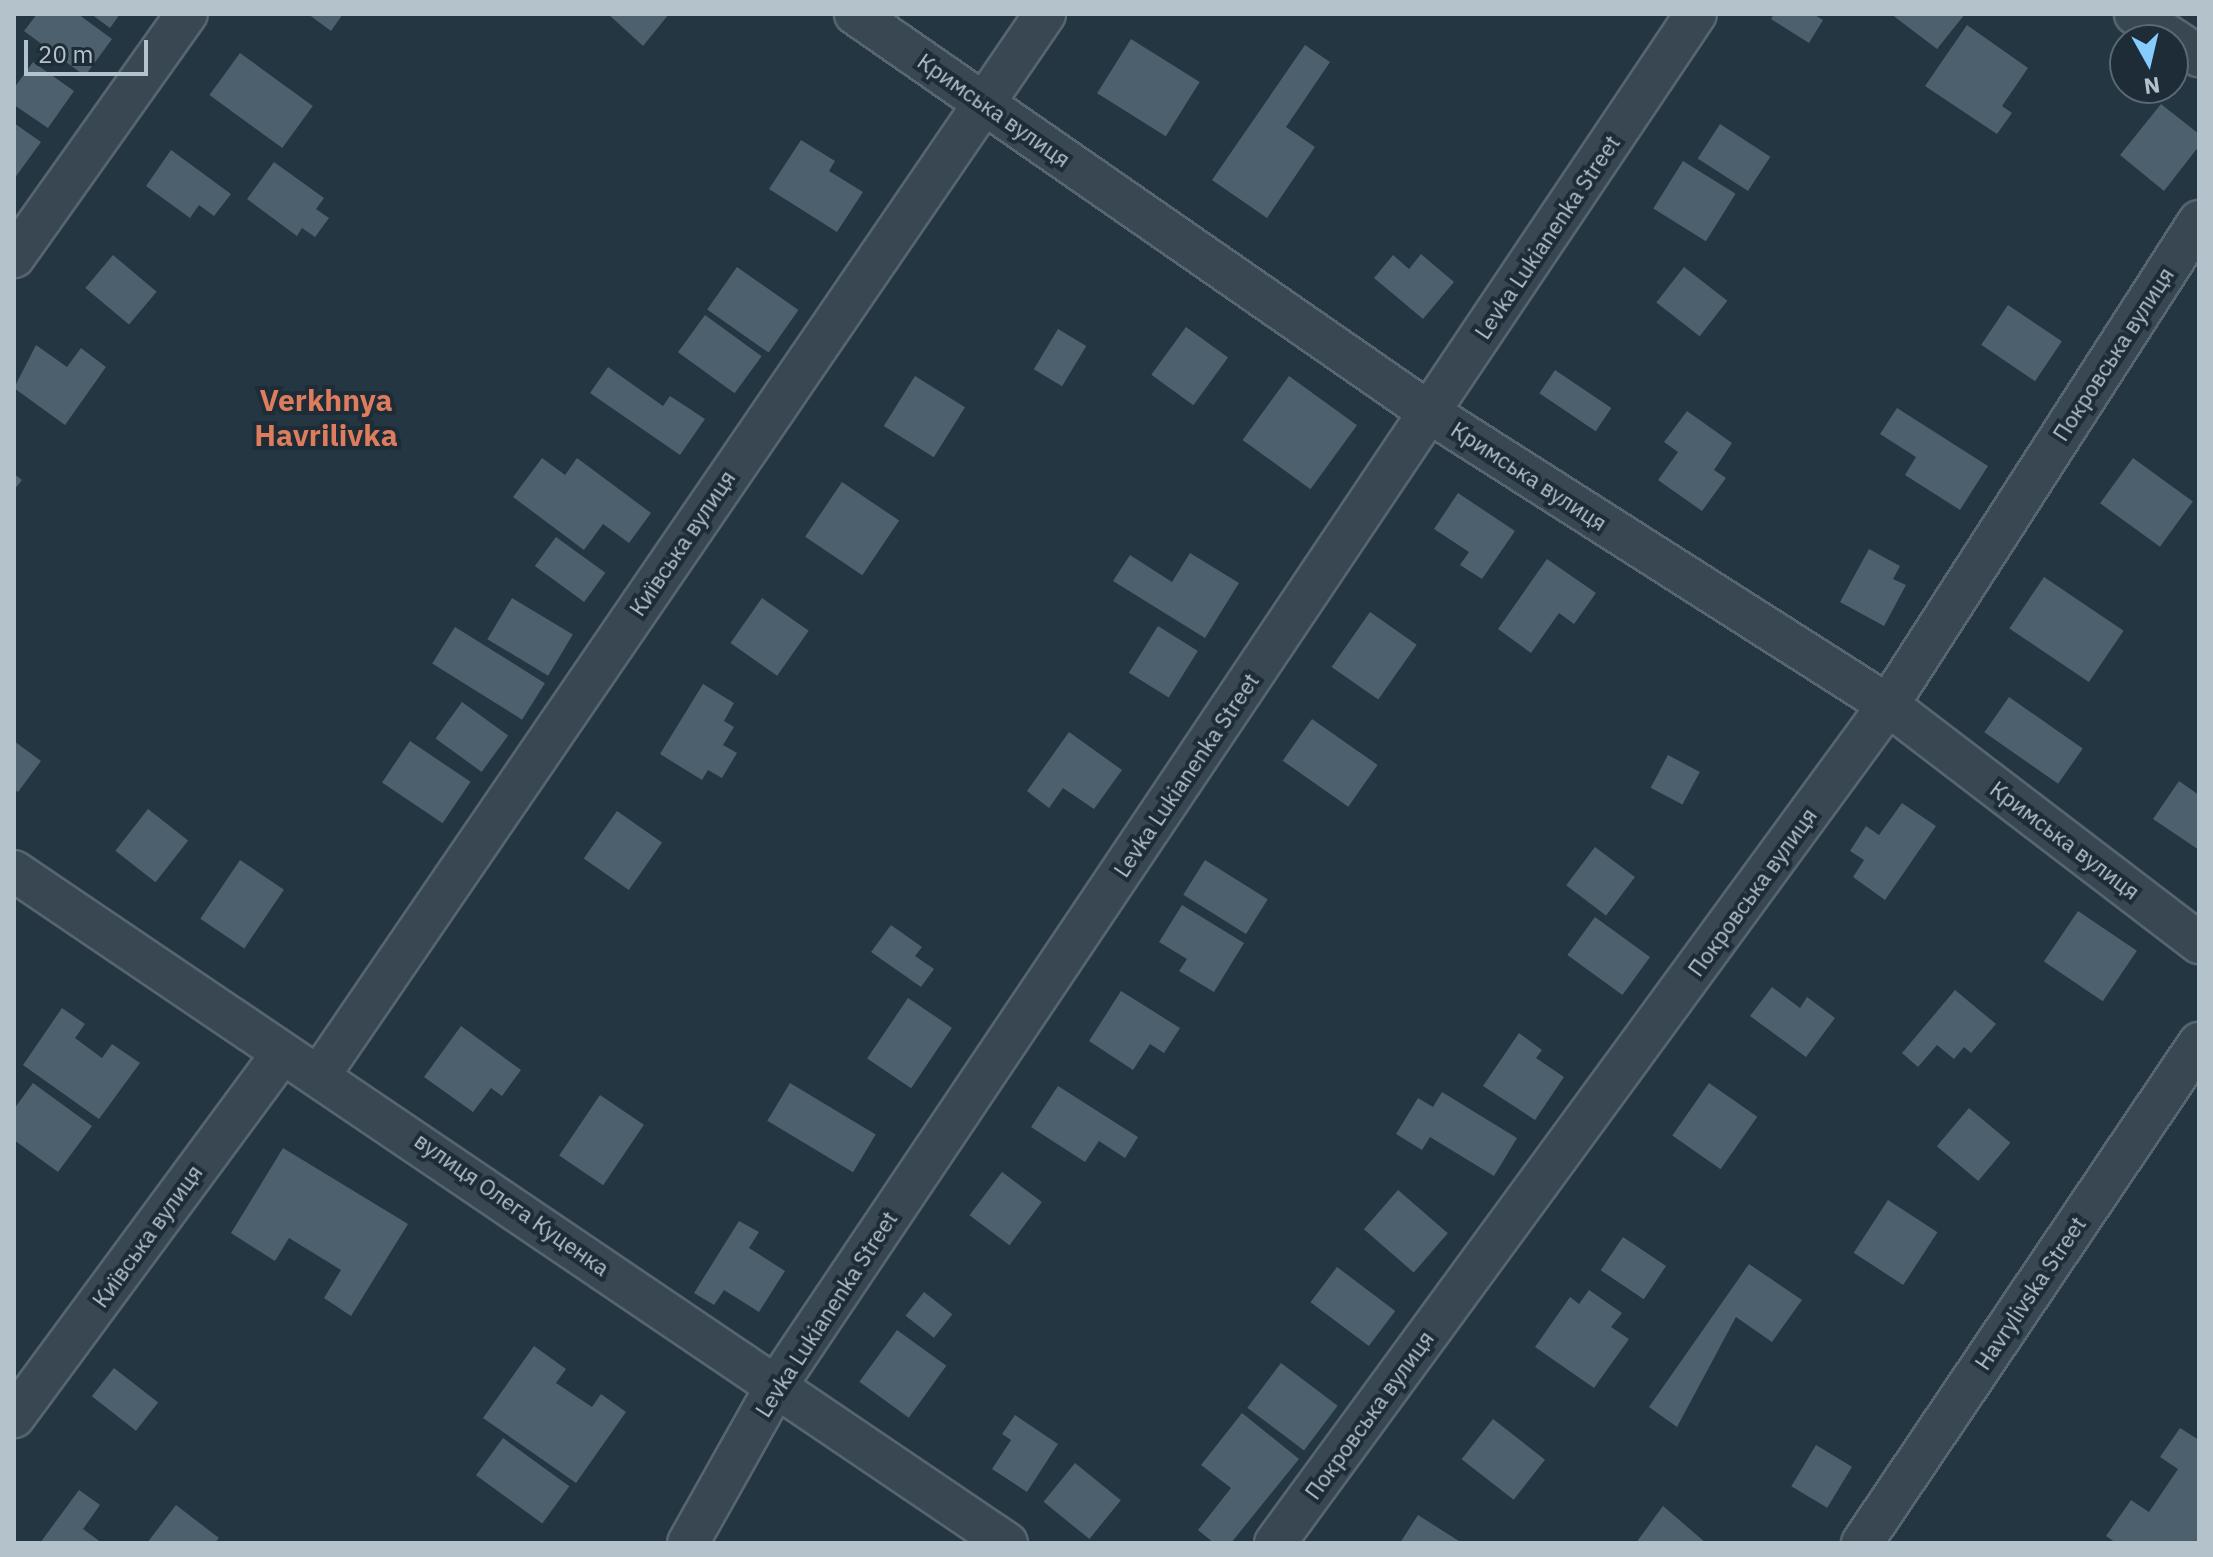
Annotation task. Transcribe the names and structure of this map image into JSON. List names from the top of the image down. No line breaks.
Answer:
{"streets":{"street":["Кримська вулиця","Levka Lukianenka Street","Покровська вулиця","Київська вулиця","вулиця Олега Куценка","Havrylivska Street"]},"crossings":[["Кримська вулиця","Levka Lukianenka Street"],["Кримська вулиця","Покровська вулиця"],["Кримська вулиця","Київська вулиця"],["Levka Lukianenka Street","вулиця Олега Куценка"],["Київська вулиця","вулиця Олега Куценка"]],"districts":["Verkhnya Havrilivka"],"scale_bar":"20 m","north":"bottom"}
